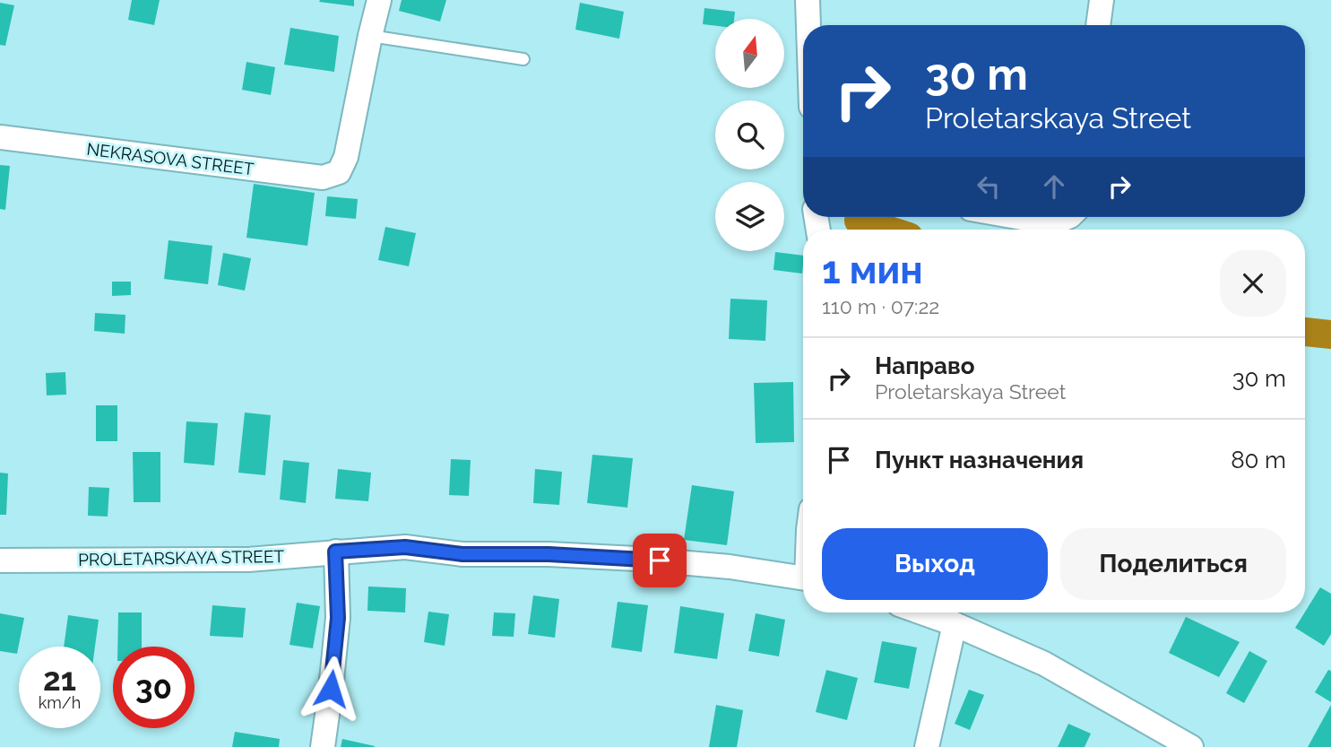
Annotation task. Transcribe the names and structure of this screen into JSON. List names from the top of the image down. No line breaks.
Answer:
{"streets":{"street":["NEKRASOVA STREET","PROLETARSKAYA STREET"]},"north":"top","page":{"turn":["30 m","Proletarskaya Street"],"heading":["1 мин","110 m · 07:22"],"list":[{"name":"Направо","note":"Proletarskaya Street","value":"30 m"},{"name":"Пункт назначения","value":"80 m"}],"buttons":["Выход","Поделиться"],"speed":"21 km/h","limit":"30"}}
